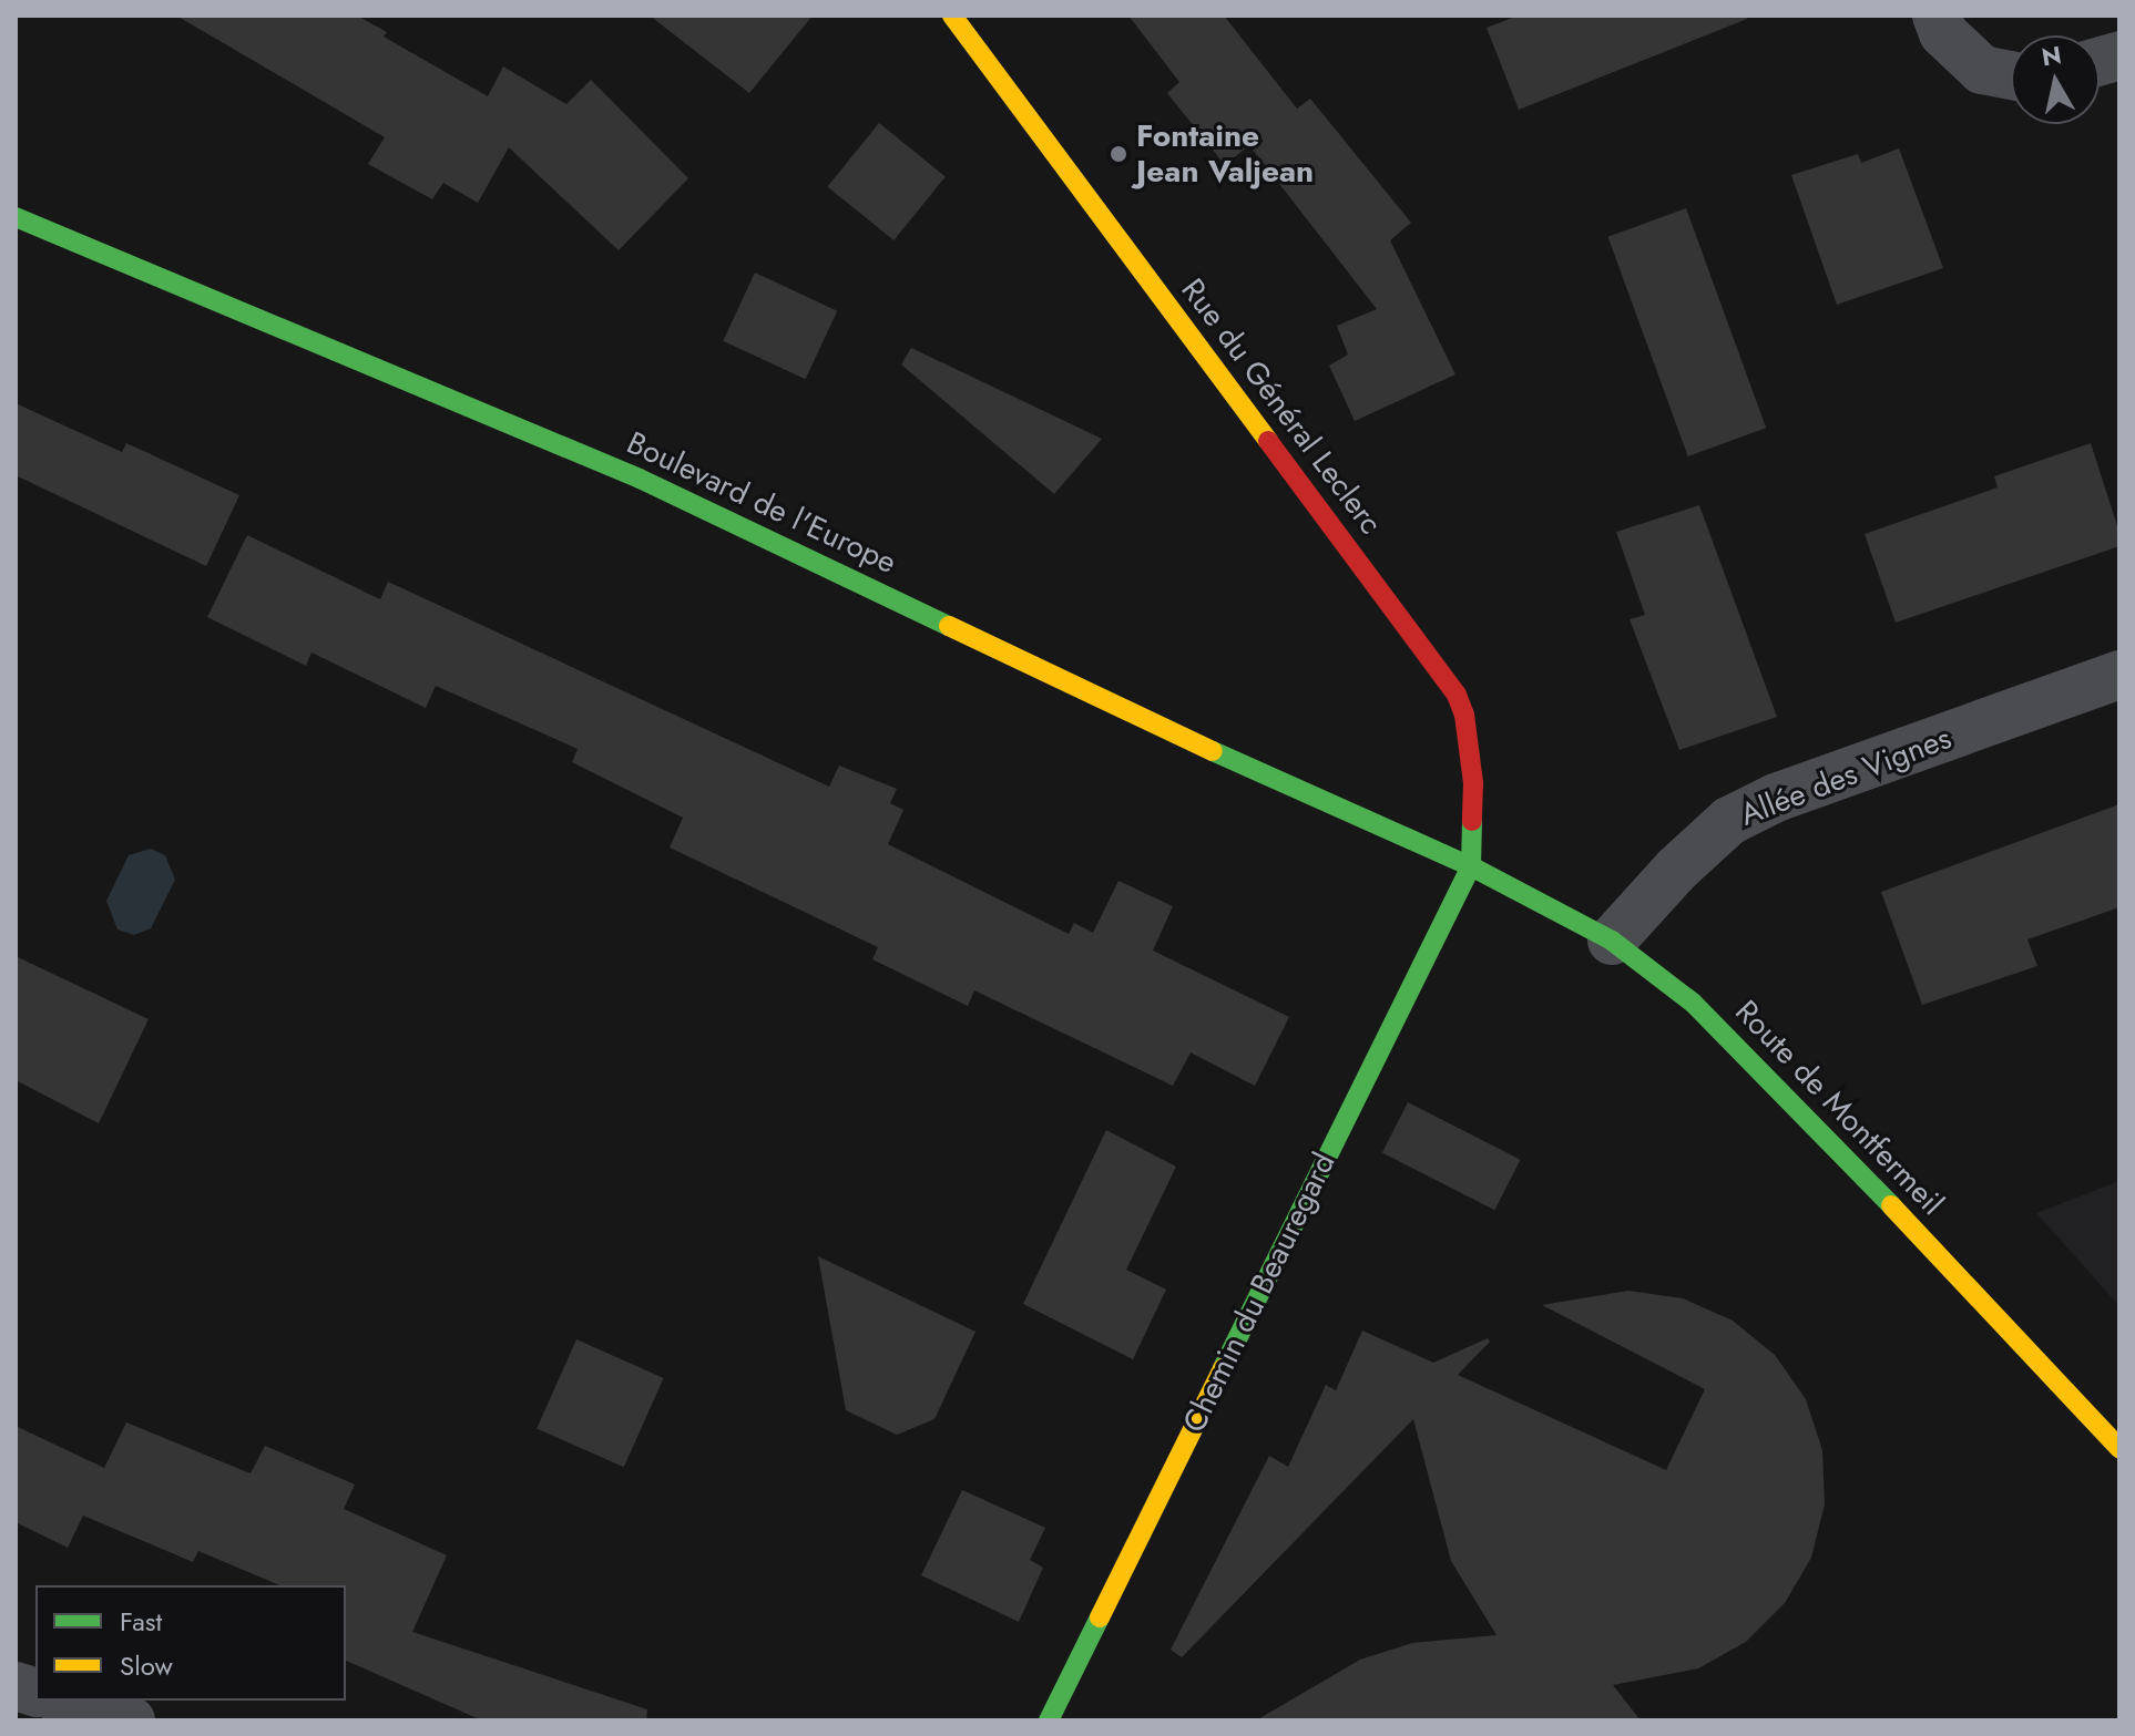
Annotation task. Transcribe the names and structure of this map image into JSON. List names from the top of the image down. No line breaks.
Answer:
{"streets":{"main road":["Rue du Général Leclerc","Boulevard de l'Europe","Route de Montfermeil","Chemin du Beauregard"],"street":["Allée des Vignes"]},"crossings":[["Rue du Général Leclerc","Boulevard de l'Europe"],["Rue du Général Leclerc","Route de Montfermeil"],["Rue du Général Leclerc","Chemin du Beauregard"],["Boulevard de l'Europe","Route de Montfermeil"],["Boulevard de l'Europe","Chemin du Beauregard"],["Allée des Vignes","Route de Montfermeil"],["Route de Montfermeil","Chemin du Beauregard"]],"places":["Fontaine Jean Valjean"],"legend":["Fast","Slow"],"north":"top"}
